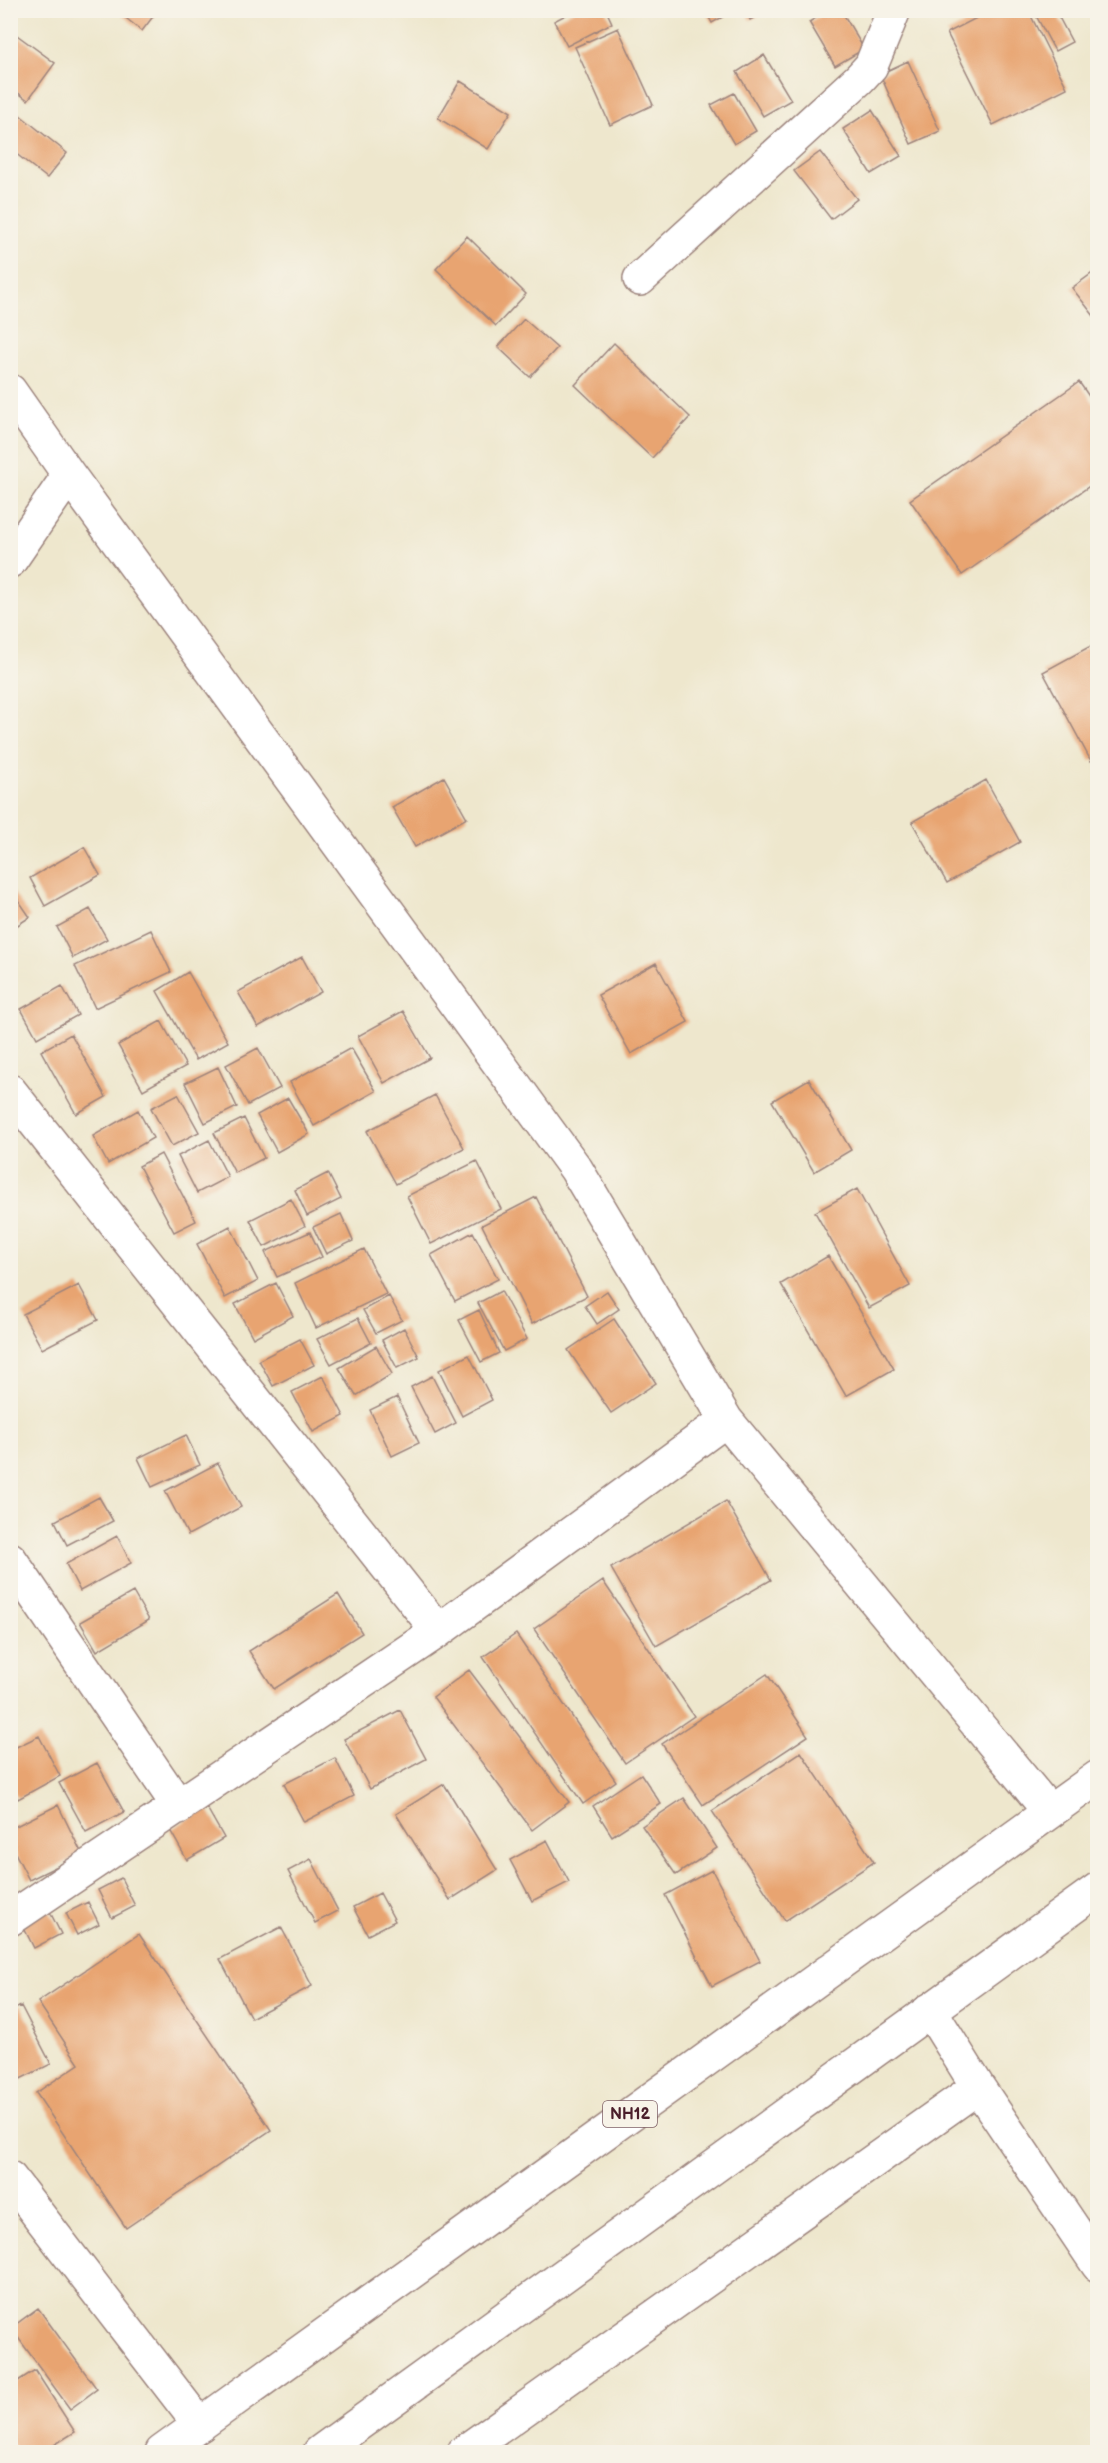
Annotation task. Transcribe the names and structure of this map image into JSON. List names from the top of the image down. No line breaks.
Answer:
{"streets":{"main road":["NH12"]}}
